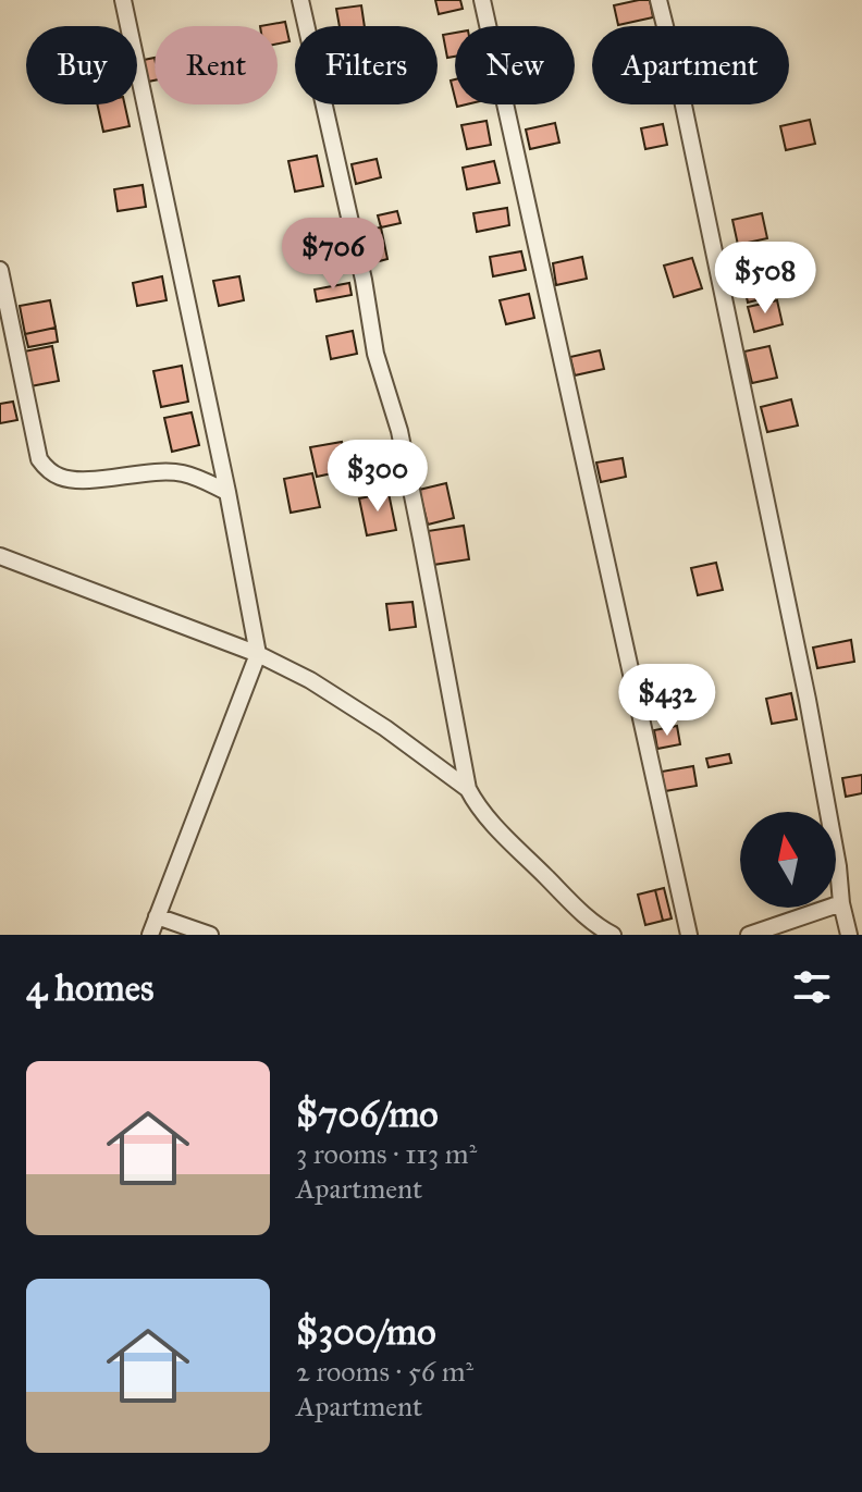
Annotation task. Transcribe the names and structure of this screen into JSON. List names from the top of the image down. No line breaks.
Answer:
{"north":"top","page":{"chip":["Buy","Rent","Filters","New","Apartment"],"price":["$706","$508","$300","$432"],"heading":"4 homes","list":[{"name":"$706/mo","note":"3 rooms · 113 m² · Apartment"},{"name":"$300/mo","note":"2 rooms · 56 m² · Apartment"}]}}
